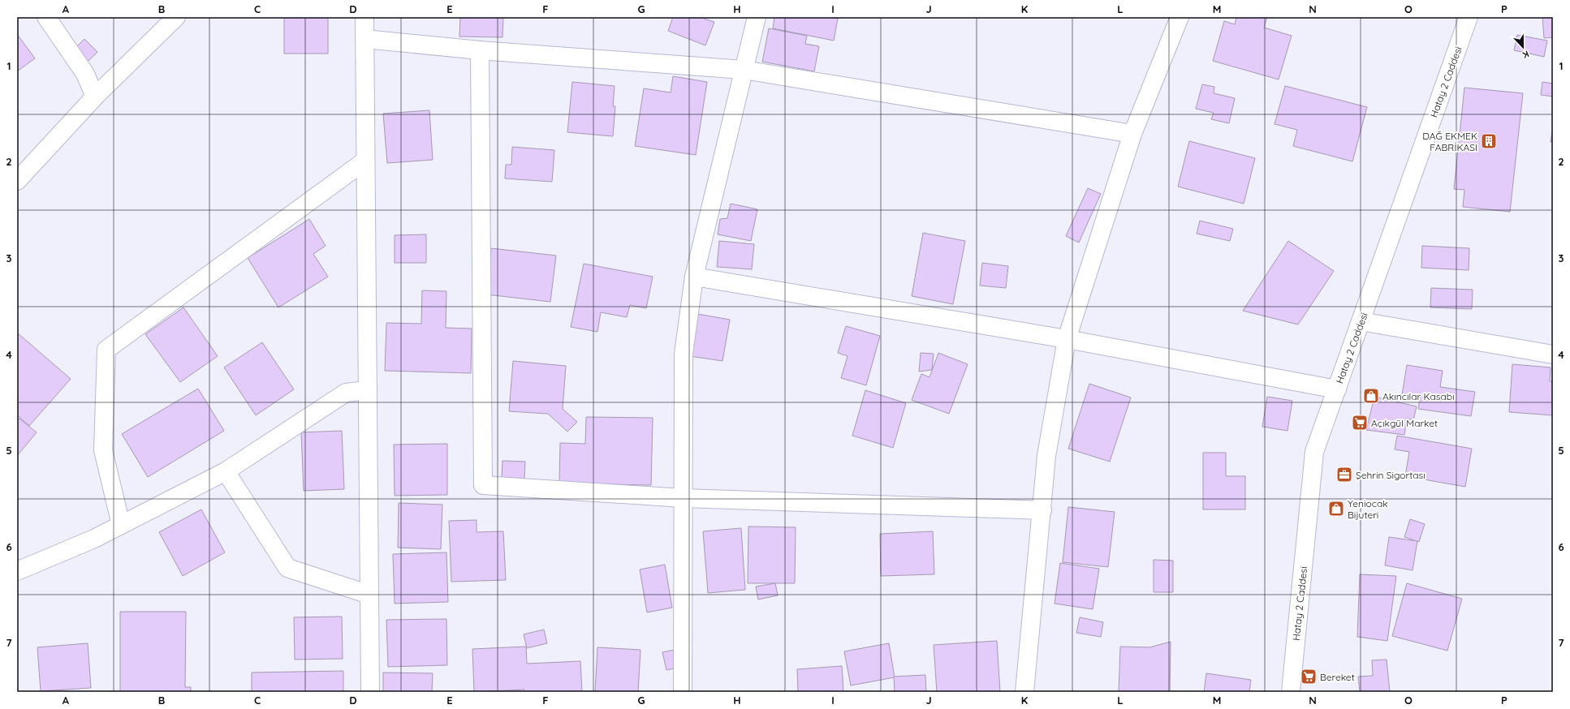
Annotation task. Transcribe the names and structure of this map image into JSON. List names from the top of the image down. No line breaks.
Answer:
{"streets":{"street":["Hatay 2 Caddesi"]},"places":{"building":["DAĞ EKMEK FABRİKASI"],"shop":["Akıncılar Kasabı","Yeniocak Bijuteri"],"supermarket":["Açıkgül Market","Bereket"],"office":["Şehrin Sigortası"]},"north":"bottom","grid":{"columns":["A","B","C","D","E","F","G","H","I","J","K","L","M","N","O","P"],"rows":["1","2","3","4","5","6","7"]}}
